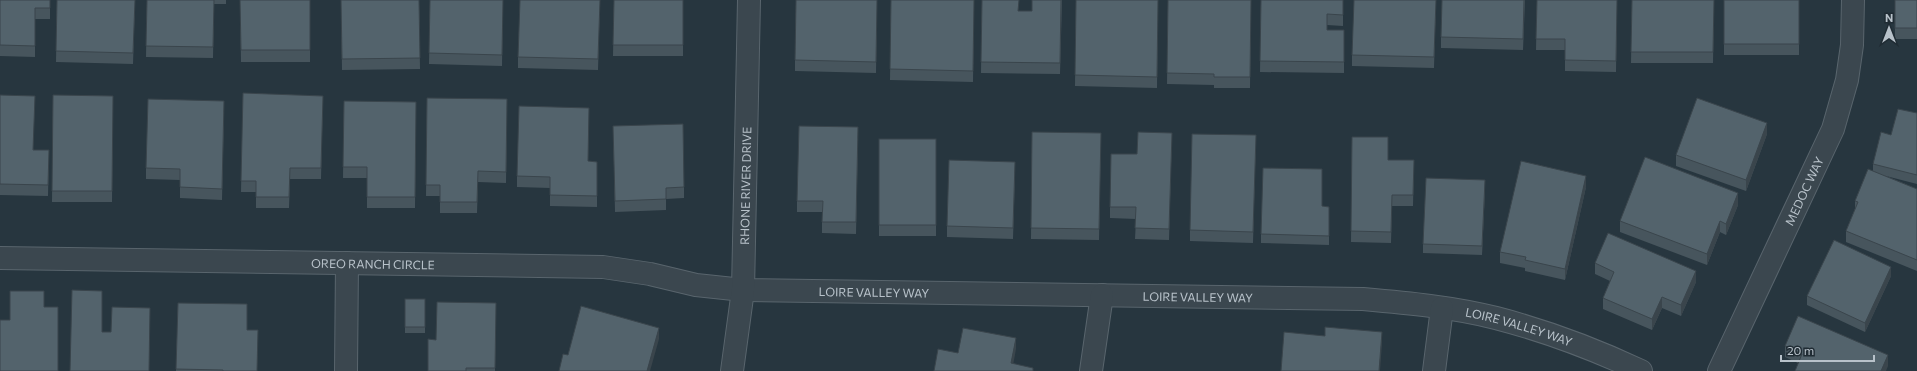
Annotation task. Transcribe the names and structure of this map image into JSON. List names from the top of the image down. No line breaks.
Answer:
{"streets":{"street":["RHONE RIVER DRIVE","MEDOC WAY","OREO RANCH CIRCLE","LOIRE VALLEY WAY"]},"crossings":[["RHONE RIVER DRIVE","OREO RANCH CIRCLE"],["RHONE RIVER DRIVE","LOIRE VALLEY WAY"],["OREO RANCH CIRCLE","LOIRE VALLEY WAY"]],"scale_bar":"20 m","north":"top"}
